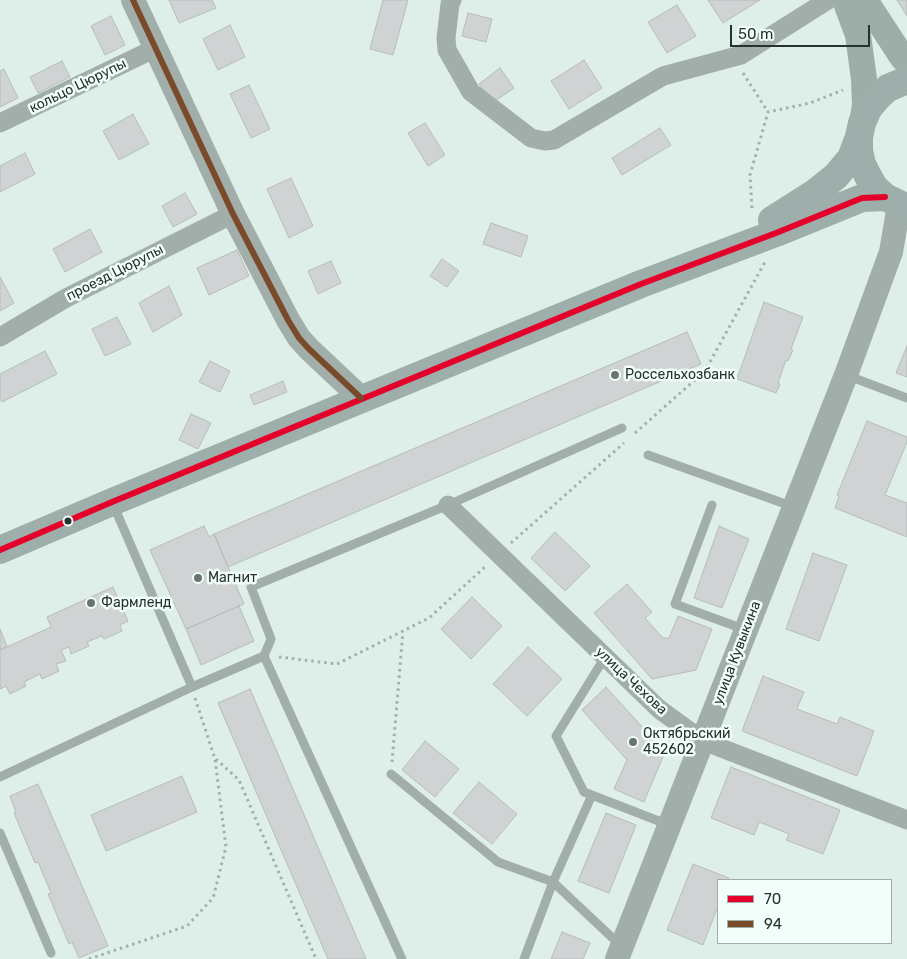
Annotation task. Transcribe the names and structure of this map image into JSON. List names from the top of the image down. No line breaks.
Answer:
{"streets":{"street":["кольцо Цюрупы","проезд Цюрупы","улица Кувыкина","улица Чехова"]},"crossings":[["улица Кувыкина","улица Чехова"]],"places":["Россельхозбанк","Магнит","Фармленд","Октябрьский 452602"],"lines":["transit line 94","transit line 70"],"legend":["70","94"],"scale_bar":"50 m"}
